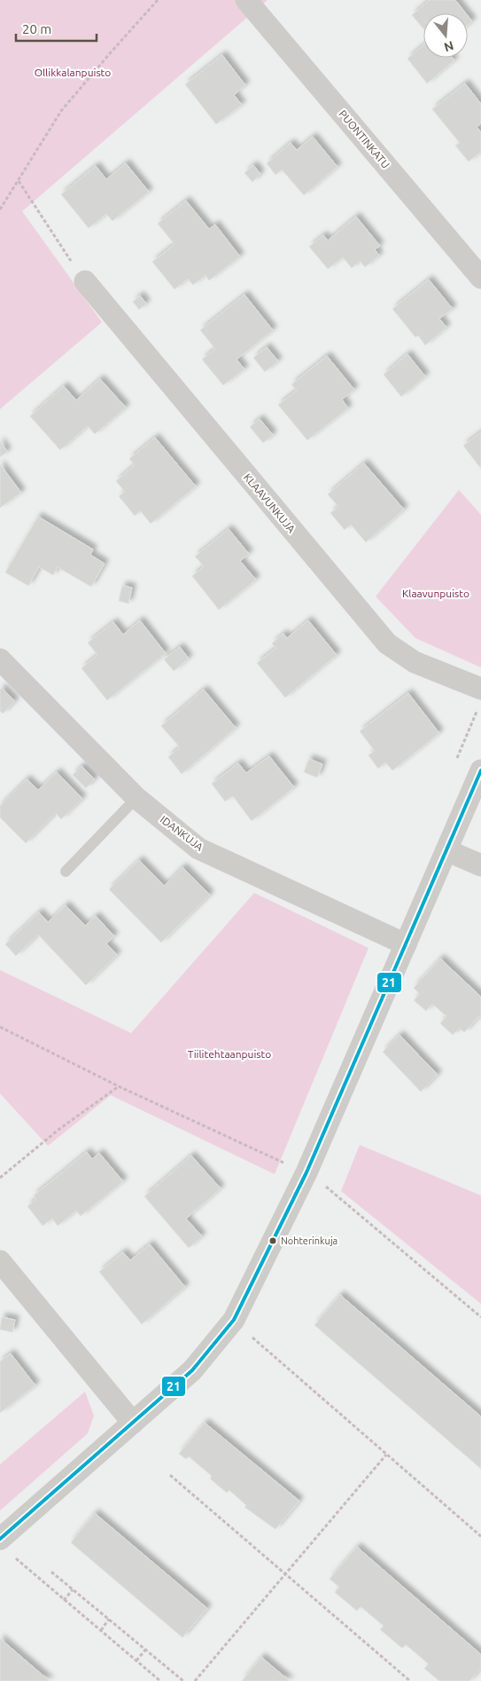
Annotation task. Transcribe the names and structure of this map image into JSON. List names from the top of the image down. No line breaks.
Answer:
{"streets":{"street":["PUONTINKATU","KLAAVUNKUJA","IDANKUJA"]},"parks":["Ollikkalanpuisto","Klaavunpuisto","Tiilitehtaanpuisto"],"places":["Nohterinkuja"],"lines":["transit line 21"],"scale_bar":"20 m","north":"bottom"}
